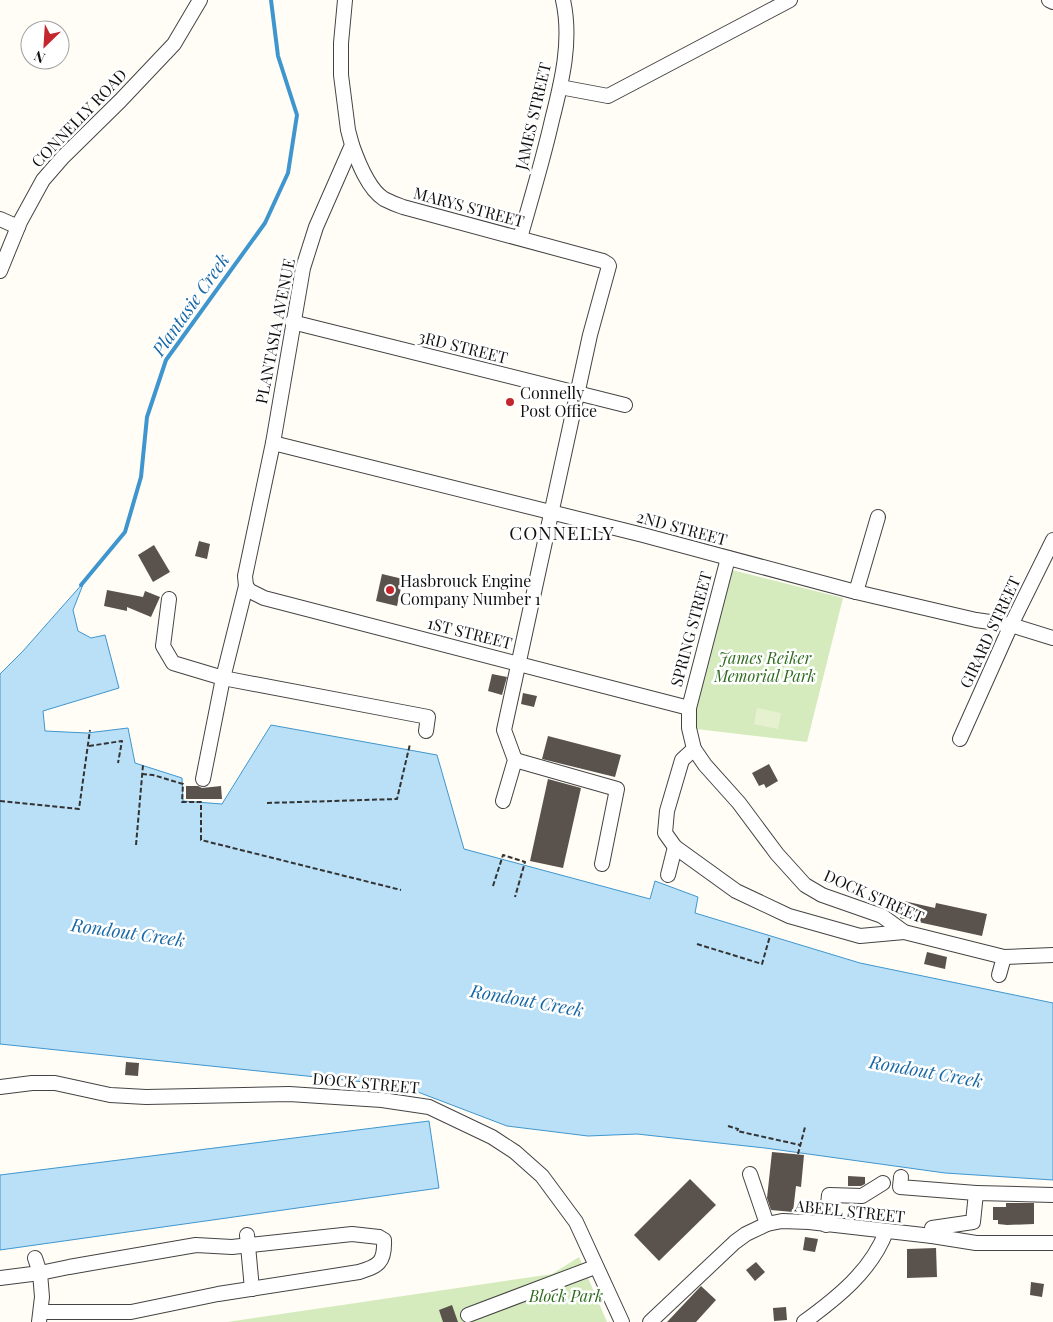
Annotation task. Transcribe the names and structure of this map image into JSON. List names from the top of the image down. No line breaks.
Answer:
{"streets":{"street":["JAMES STREET","CONNELLY ROAD","MARYS STREET","PLANTASIA AVENUE","3RD STREET","2ND STREET","SPRING STREET","GIRARD STREET","1ST STREET","DOCK STREET","ABEEL STREET"]},"crossings":[["JAMES STREET","MARYS STREET"],["MARYS STREET","PLANTASIA AVENUE"],["MARYS STREET","3RD STREET"],["PLANTASIA AVENUE","3RD STREET"],["PLANTASIA AVENUE","2ND STREET"],["PLANTASIA AVENUE","1ST STREET"],["2ND STREET","SPRING STREET"],["2ND STREET","GIRARD STREET"],["SPRING STREET","1ST STREET"],["SPRING STREET","DOCK STREET"],["1ST STREET","DOCK STREET"]],"districts":["CONNELLY"],"water":["Plantasie Creek","Rondout Creek"],"parks":["James Reiker Memorial Park","Block Park"],"places":["Connelly Post Office","Hasbrouck Engine Company Number 1"],"north":"bottom left"}
